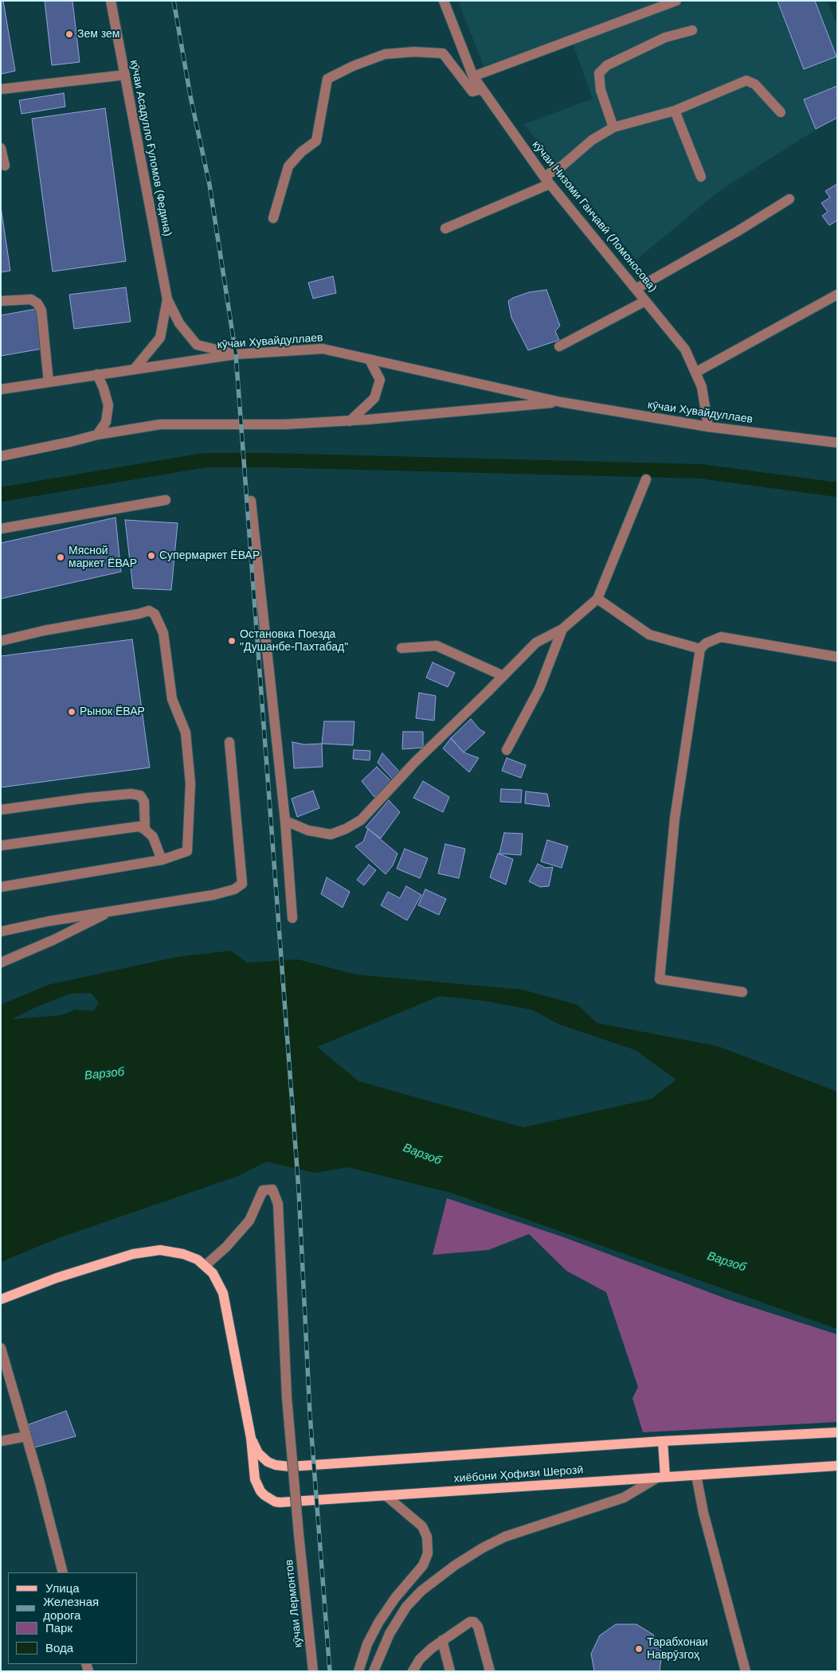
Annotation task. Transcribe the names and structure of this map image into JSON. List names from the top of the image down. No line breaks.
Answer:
{"streets":{"main road":["хиёбони Ҳофизи Шерозӣ"],"street":["кӯчаи Асадулло Ғуломов (Федина)","кӯчаи Низоми Ганҷавӣ (Ломоносова)","кӯчаи Хувайдуллаев","кӯчаи Лермонтов"]},"crossings":[["кӯчаи Низоми Ганҷавӣ (Ломоносова)","кӯчаи Хувайдуллаев"],["хиёбони Ҳофизи Шерозӣ","кӯчаи Лермонтов"]],"water":["Варзоб"],"places":["Зем зем","Супермаркет ЁВАР","Мясной маркет ЁВАР","Остановка Поезда \"Душанбе-Пахтабад\"","Рынок ЁВАР","Тарабхонаи Наврӯзгоҳ"],"legend":["Улица","Железная дорога","Парк","Вода"]}
